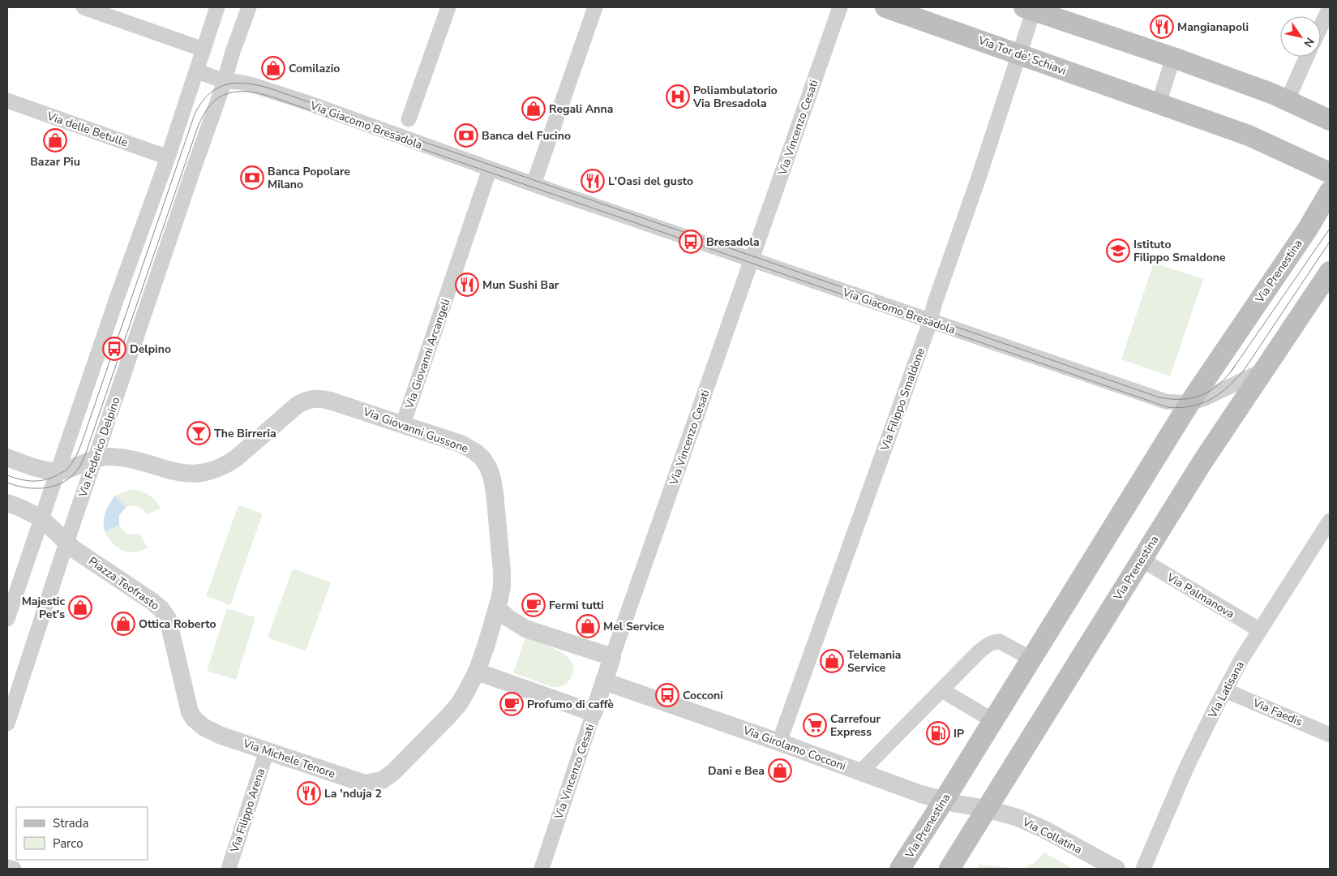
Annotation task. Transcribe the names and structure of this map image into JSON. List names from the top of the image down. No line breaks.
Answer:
{"streets":{"main road":["Via Tor de' Schiavi","Via Prenestina"],"street":["Via Giacomo Bresadola","Via Vincenzo Cesati","Via delle Betulle","Via Giovanni Arcangeli","Via Filippo Smaldone","Via Giovanni Gussone","Via Federico Delpino","Piazza Teofrasto","Via Palmanova","Via Latisana","Via Faedis","Via Girolamo Cocconi","Via Michele Tenore","Via Filippo Arena","Via Collatina"]},"crossings":[["Via Tor de' Schiavi","Via Filippo Smaldone"],["Via Giacomo Bresadola","Via Vincenzo Cesati"],["Via Giacomo Bresadola","Via Prenestina"],["Via Giacomo Bresadola","Via Giovanni Arcangeli"],["Via Giacomo Bresadola","Via Filippo Smaldone"],["Via Giacomo Bresadola","Via Federico Delpino"],["Via Vincenzo Cesati","Via Girolamo Cocconi"],["Via Prenestina","Via Palmanova"],["Via Prenestina","Via Girolamo Cocconi"],["Via Prenestina","Via Collatina"],["Via Giovanni Arcangeli","Via Giovanni Gussone"],["Via Filippo Smaldone","Via Girolamo Cocconi"],["Via Giovanni Gussone","Via Federico Delpino"],["Via Giovanni Gussone","Via Michele Tenore"],["Via Federico Delpino","Piazza Teofrasto"],["Piazza Teofrasto","Via Michele Tenore"],["Via Palmanova","Via Latisana"],["Via Latisana","Via Faedis"],["Via Girolamo Cocconi","Via Collatina"],["Via Michele Tenore","Via Filippo Arena"]],"places":{"restaurant":["Mangianapoli","L'Oasi del gusto","Mun Sushi Bar","La 'nduja 2"],"shop":["Comilazio","Regali Anna","Bazar Piu","Majestic Pet's","Ottica Roberto","Mel Service","Telemania Service","Dani e Bea"],"hospital":["Poliambulatorio Via Bresadola"],"bank":["Banca del Fucino","Banca Popolare Milano"],"bus stop":["Bresadola","Delpino","Cocconi"],"school or university":["Istituto Filippo Smaldone"],"bar":["The Birreria"],"cafe":["Fermi tutti","Profumo di caffè"],"supermarket":["Carrefour Express"],"fuel station":["IP"]},"legend":["Strada","Parco"],"north":"bottom right"}
